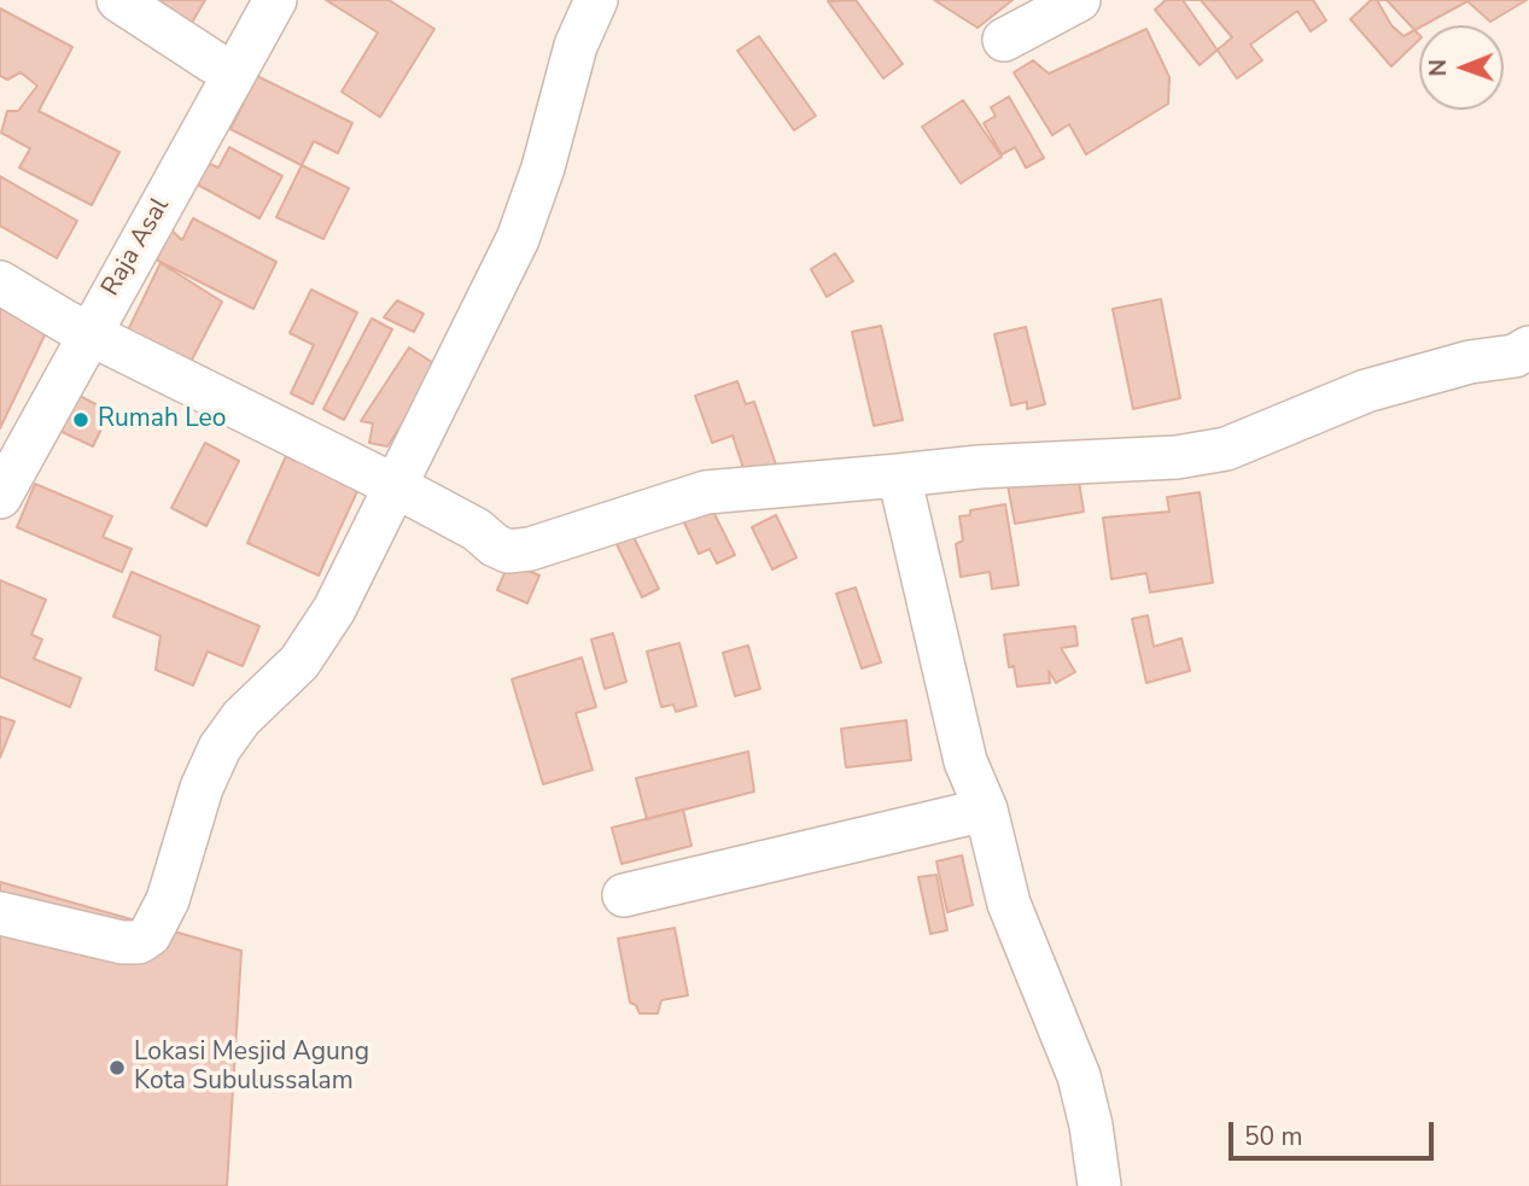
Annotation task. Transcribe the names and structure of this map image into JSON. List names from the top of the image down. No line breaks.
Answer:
{"streets":{"street":["Raja Asal"]},"places":["Rumah Leo","Lokasi Mesjid Agung Kota Subulussalam"],"scale_bar":"50 m","north":"left"}
